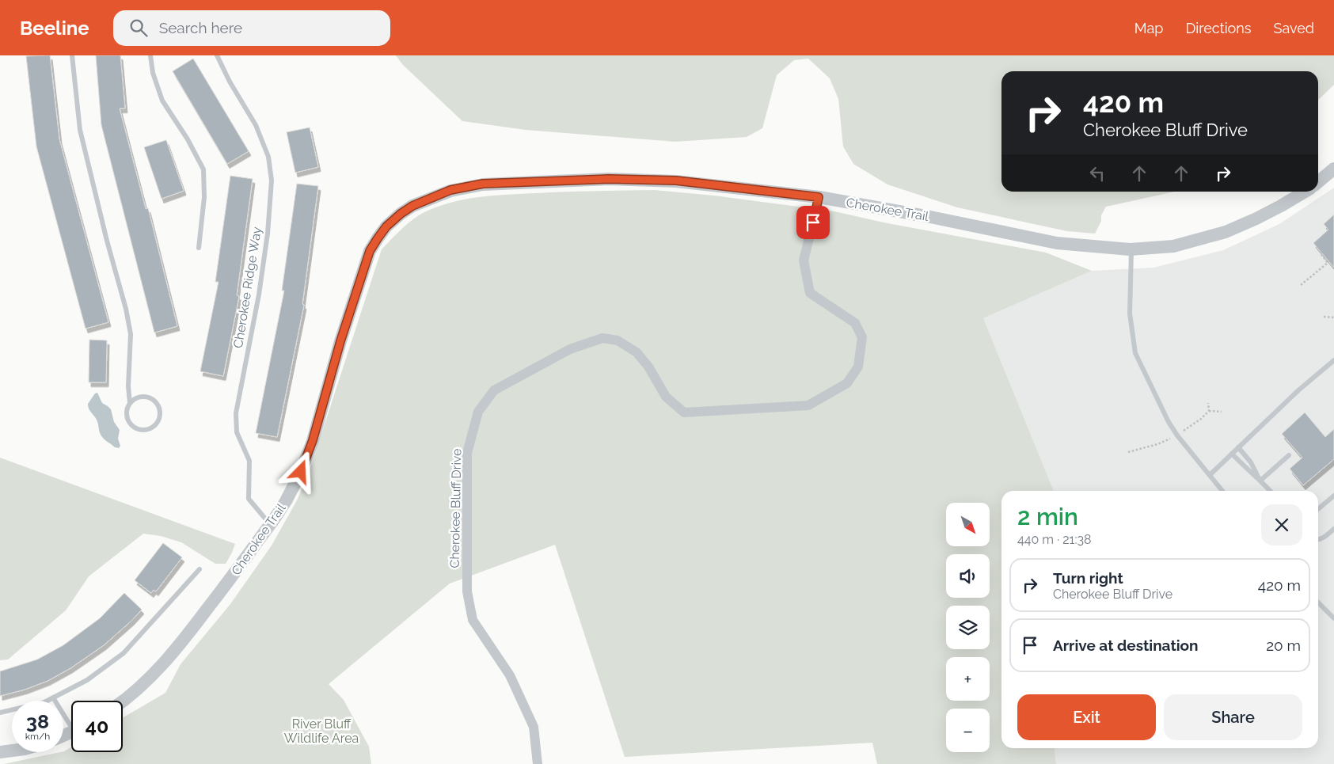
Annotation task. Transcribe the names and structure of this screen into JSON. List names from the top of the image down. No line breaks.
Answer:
{"streets":{"street":["Cherokee Trail","Cherokee Bluff Drive"],"lane":["Cherokee Ridge Way"]},"crossings":[["Cherokee Trail","Cherokee Ridge Way"],["Cherokee Trail","Cherokee Bluff Drive"]],"parks":["River Bluff Wildlife Area"],"north":"bottom right","page":{"header":"Beeline","search":"Search here","nav":["Map","Directions","Saved"],"turn":["420 m","Cherokee Bluff Drive"],"heading":["2 min","440 m · 21:38"],"map_buttons":["+","−"],"list":[{"name":"Turn right","note":"Cherokee Bluff Drive","value":"420 m"},{"name":"Arrive at destination","value":"20 m"}],"buttons":["Exit","Share"],"speed":"38 km/h","limit":"40"}}
